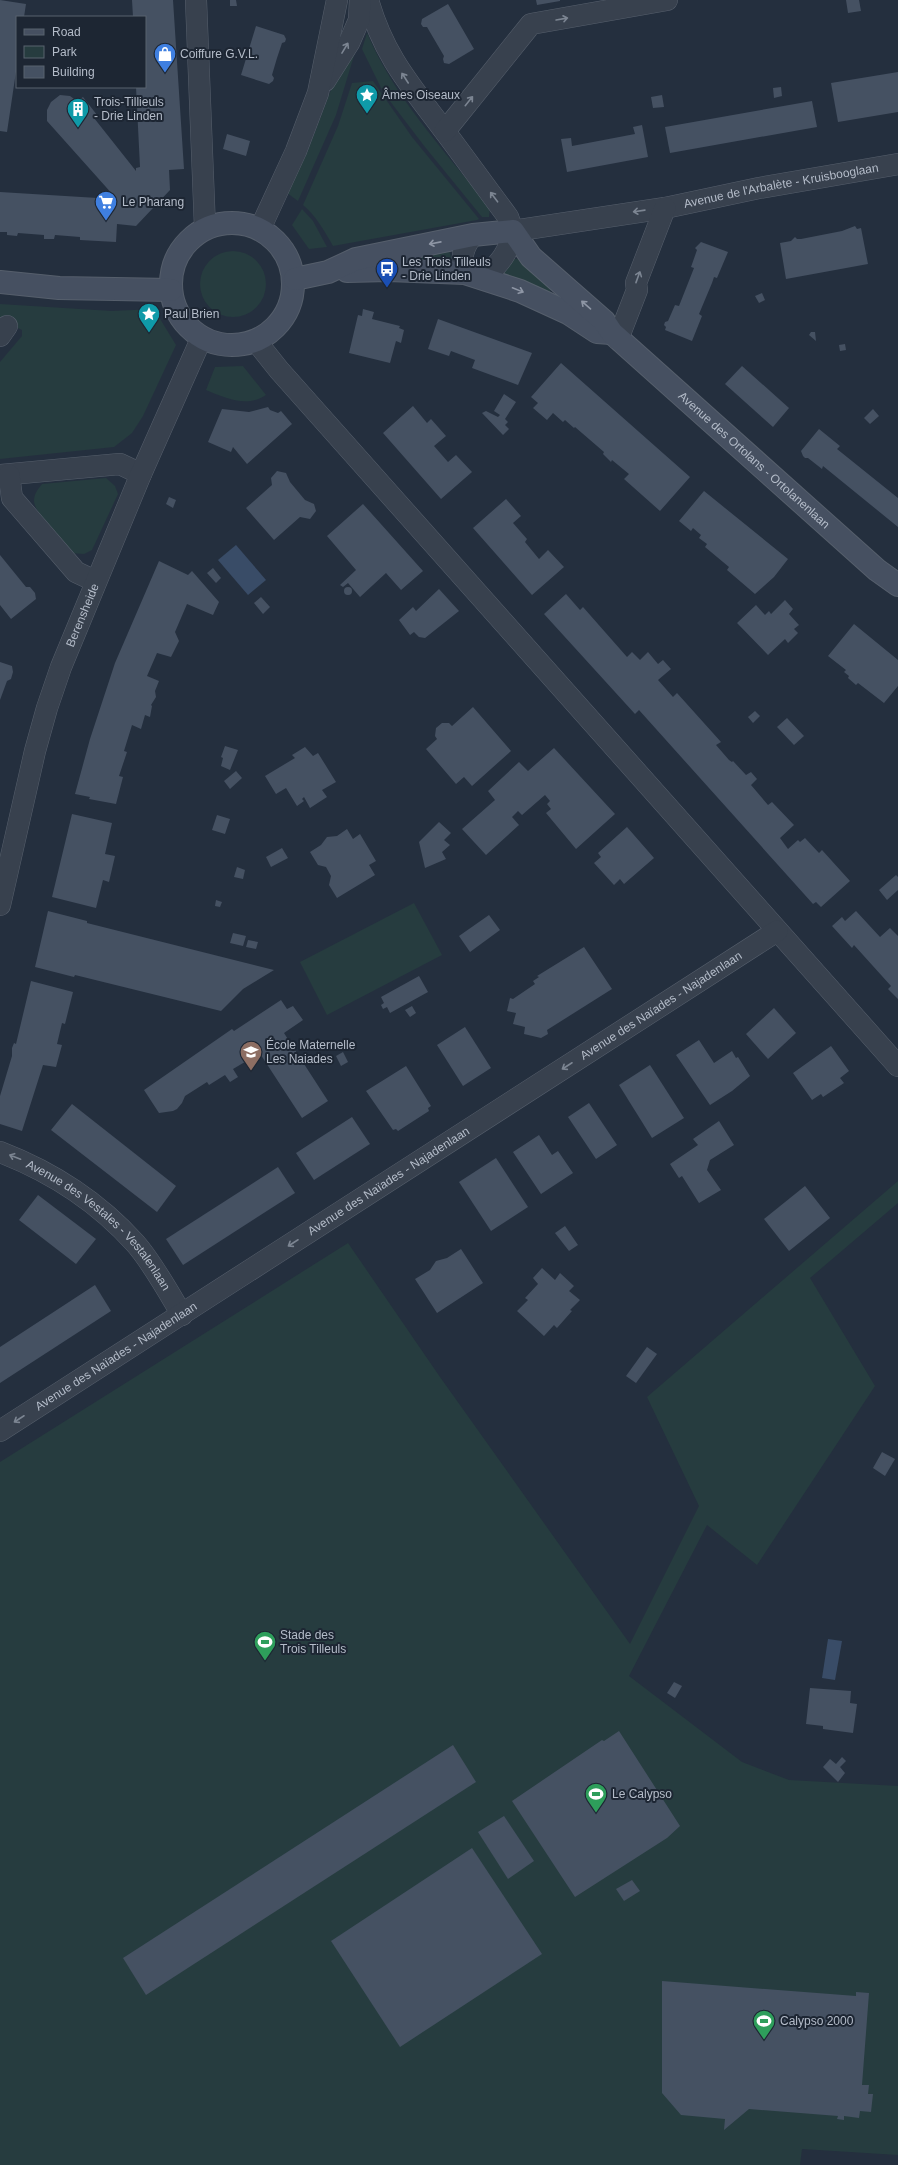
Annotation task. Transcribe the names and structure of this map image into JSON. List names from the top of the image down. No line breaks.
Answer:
{"streets":{"street":["Avenue de l'Arbalète - Kruisbooglaan","Avenue des Ortolans - Ortolanenlaan","Berensheide","Avenue des Naïades - Najadenlaan","Avenue des Vestales - Vestalenlaan"]},"crossings":[["Avenue de l'Arbalète - Kruisbooglaan","Avenue des Ortolans - Ortolanenlaan"],["Avenue de l'Arbalète - Kruisbooglaan","Berensheide"],["Avenue des Naïades - Najadenlaan","Avenue des Vestales - Vestalenlaan"]],"one_way":["Avenue des Naïades - Najadenlaan","Avenue des Vestales - Vestalenlaan"],"places":{"shop":["Coiffure G.V.L."],"place":["Âmes Oiseaux","Paul Brien"],"building":["Trois-Tillieuls - Drie Linden"],"supermarket":["Le Pharang"],"bus stop":["Les Trois Tilleuls - Drie Linden"],"school or university":["École Maternelle Les Naiades"],"sports":["Stade des Trois Tilleuls","Le Calypso","Calypso 2000"]},"legend":["Road","Park","Building"]}
